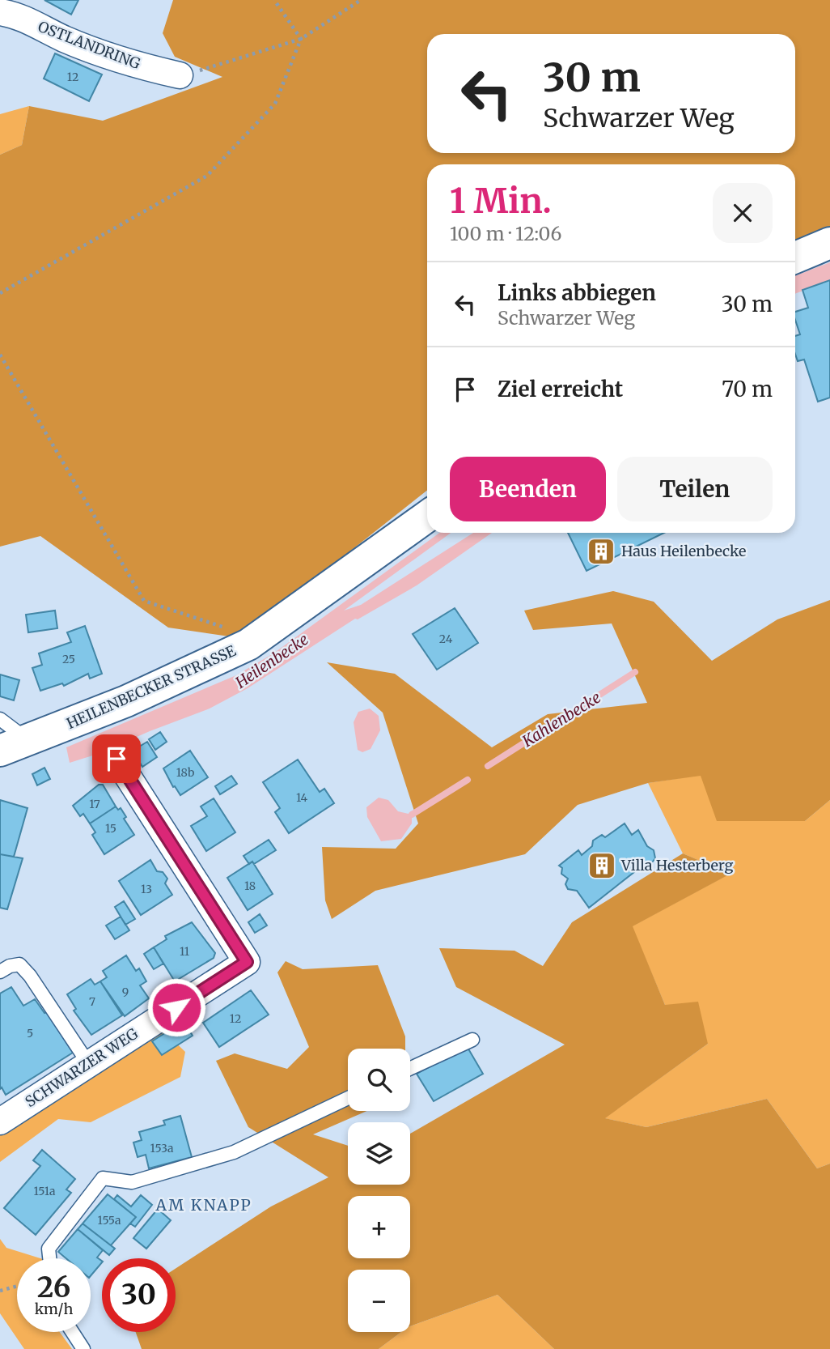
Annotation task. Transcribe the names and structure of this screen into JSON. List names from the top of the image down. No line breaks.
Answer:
{"streets":{"main road":["HEILENBECKER STRASSE"],"street":["OSTLANDRING","SCHWARZER WEG"]},"districts":["AM KNAPP"],"water":["Heilenbecke","Kahlenbecke"],"places":{"building":["Haus Heilenbecke","Villa Hesterberg"]},"house_numbers":["12","24","25","18b","14","17","15","18","13","11","9","7","12","5","153a","151a","155a"],"page":{"turn":["30 m","Schwarzer Weg"],"heading":["1 Min.","100 m · 12:06"],"list":[{"name":"Links abbiegen","note":"Schwarzer Weg","value":"30 m"},{"name":"Ziel erreicht","value":"70 m"}],"buttons":["Beenden","Teilen"],"map_buttons":["+","−"],"speed":"26 km/h","limit":"30"}}
